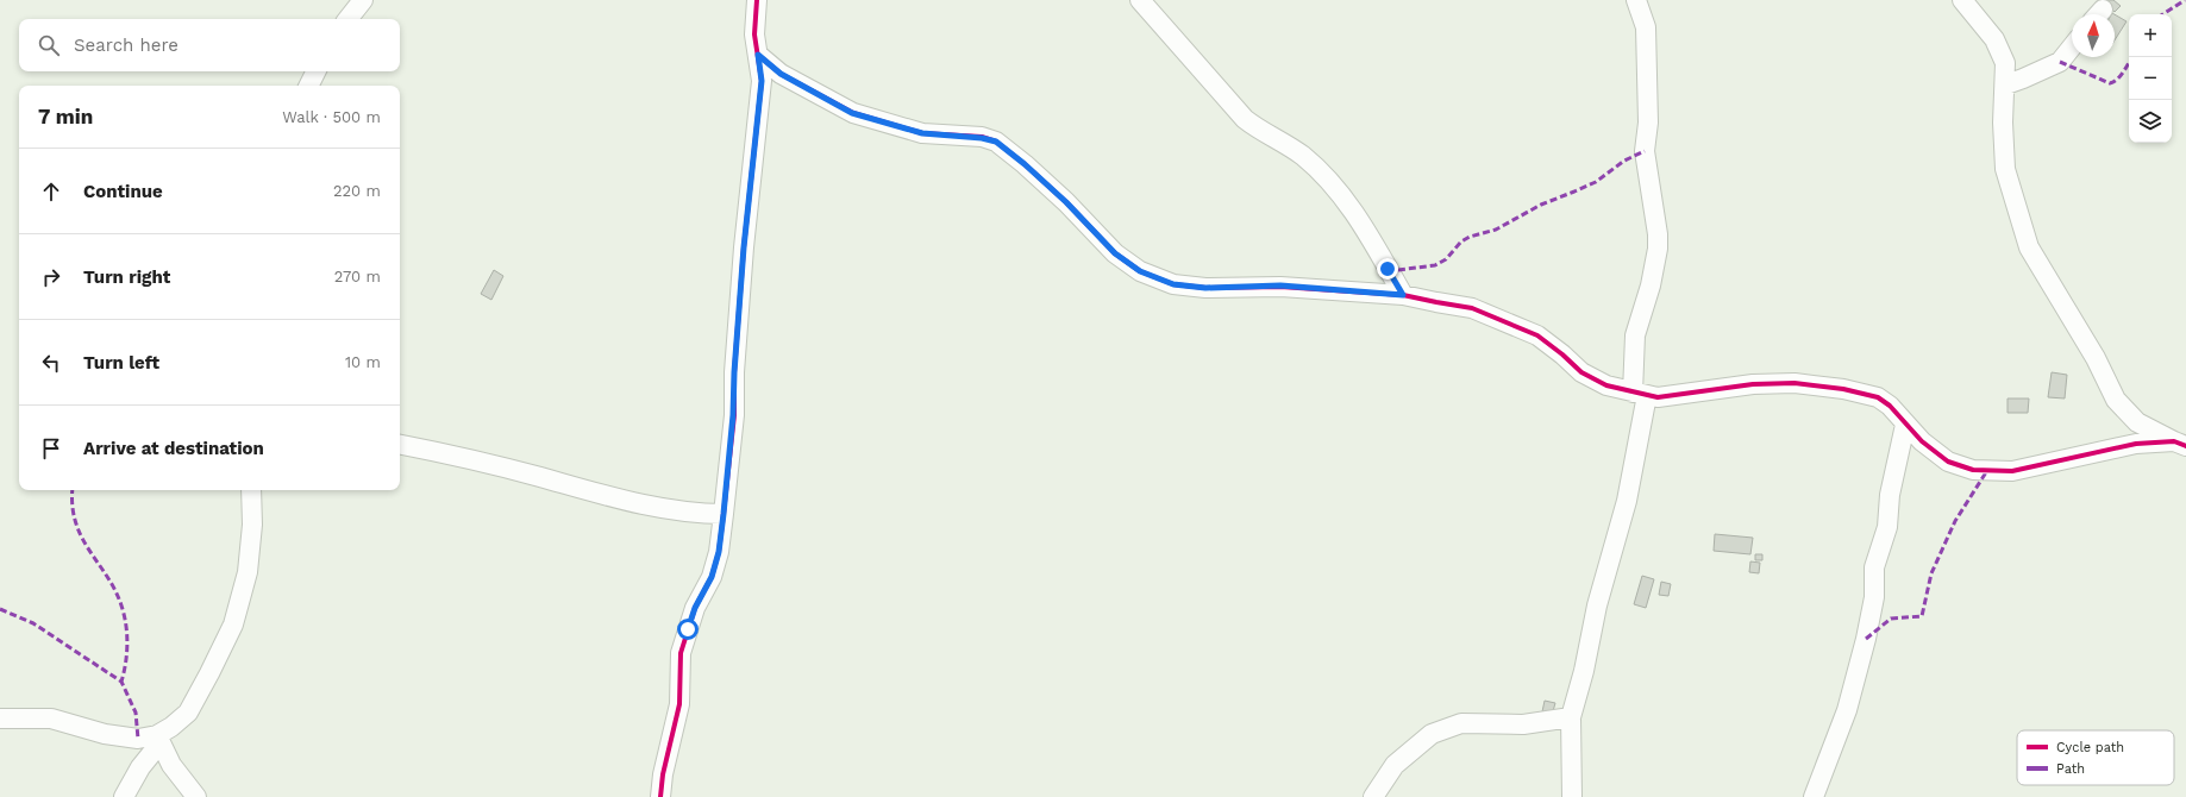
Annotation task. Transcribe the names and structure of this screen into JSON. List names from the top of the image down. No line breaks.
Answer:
{"legend":["Cycle path","Path"],"north":"top","page":{"map_buttons":["+","−"],"search":"Search here","heading":["7 min","Walk · 500 m"],"list":[["Continue","220 m"],["Turn right","270 m"],["Turn left","10 m"],"Arrive at destination"]}}
